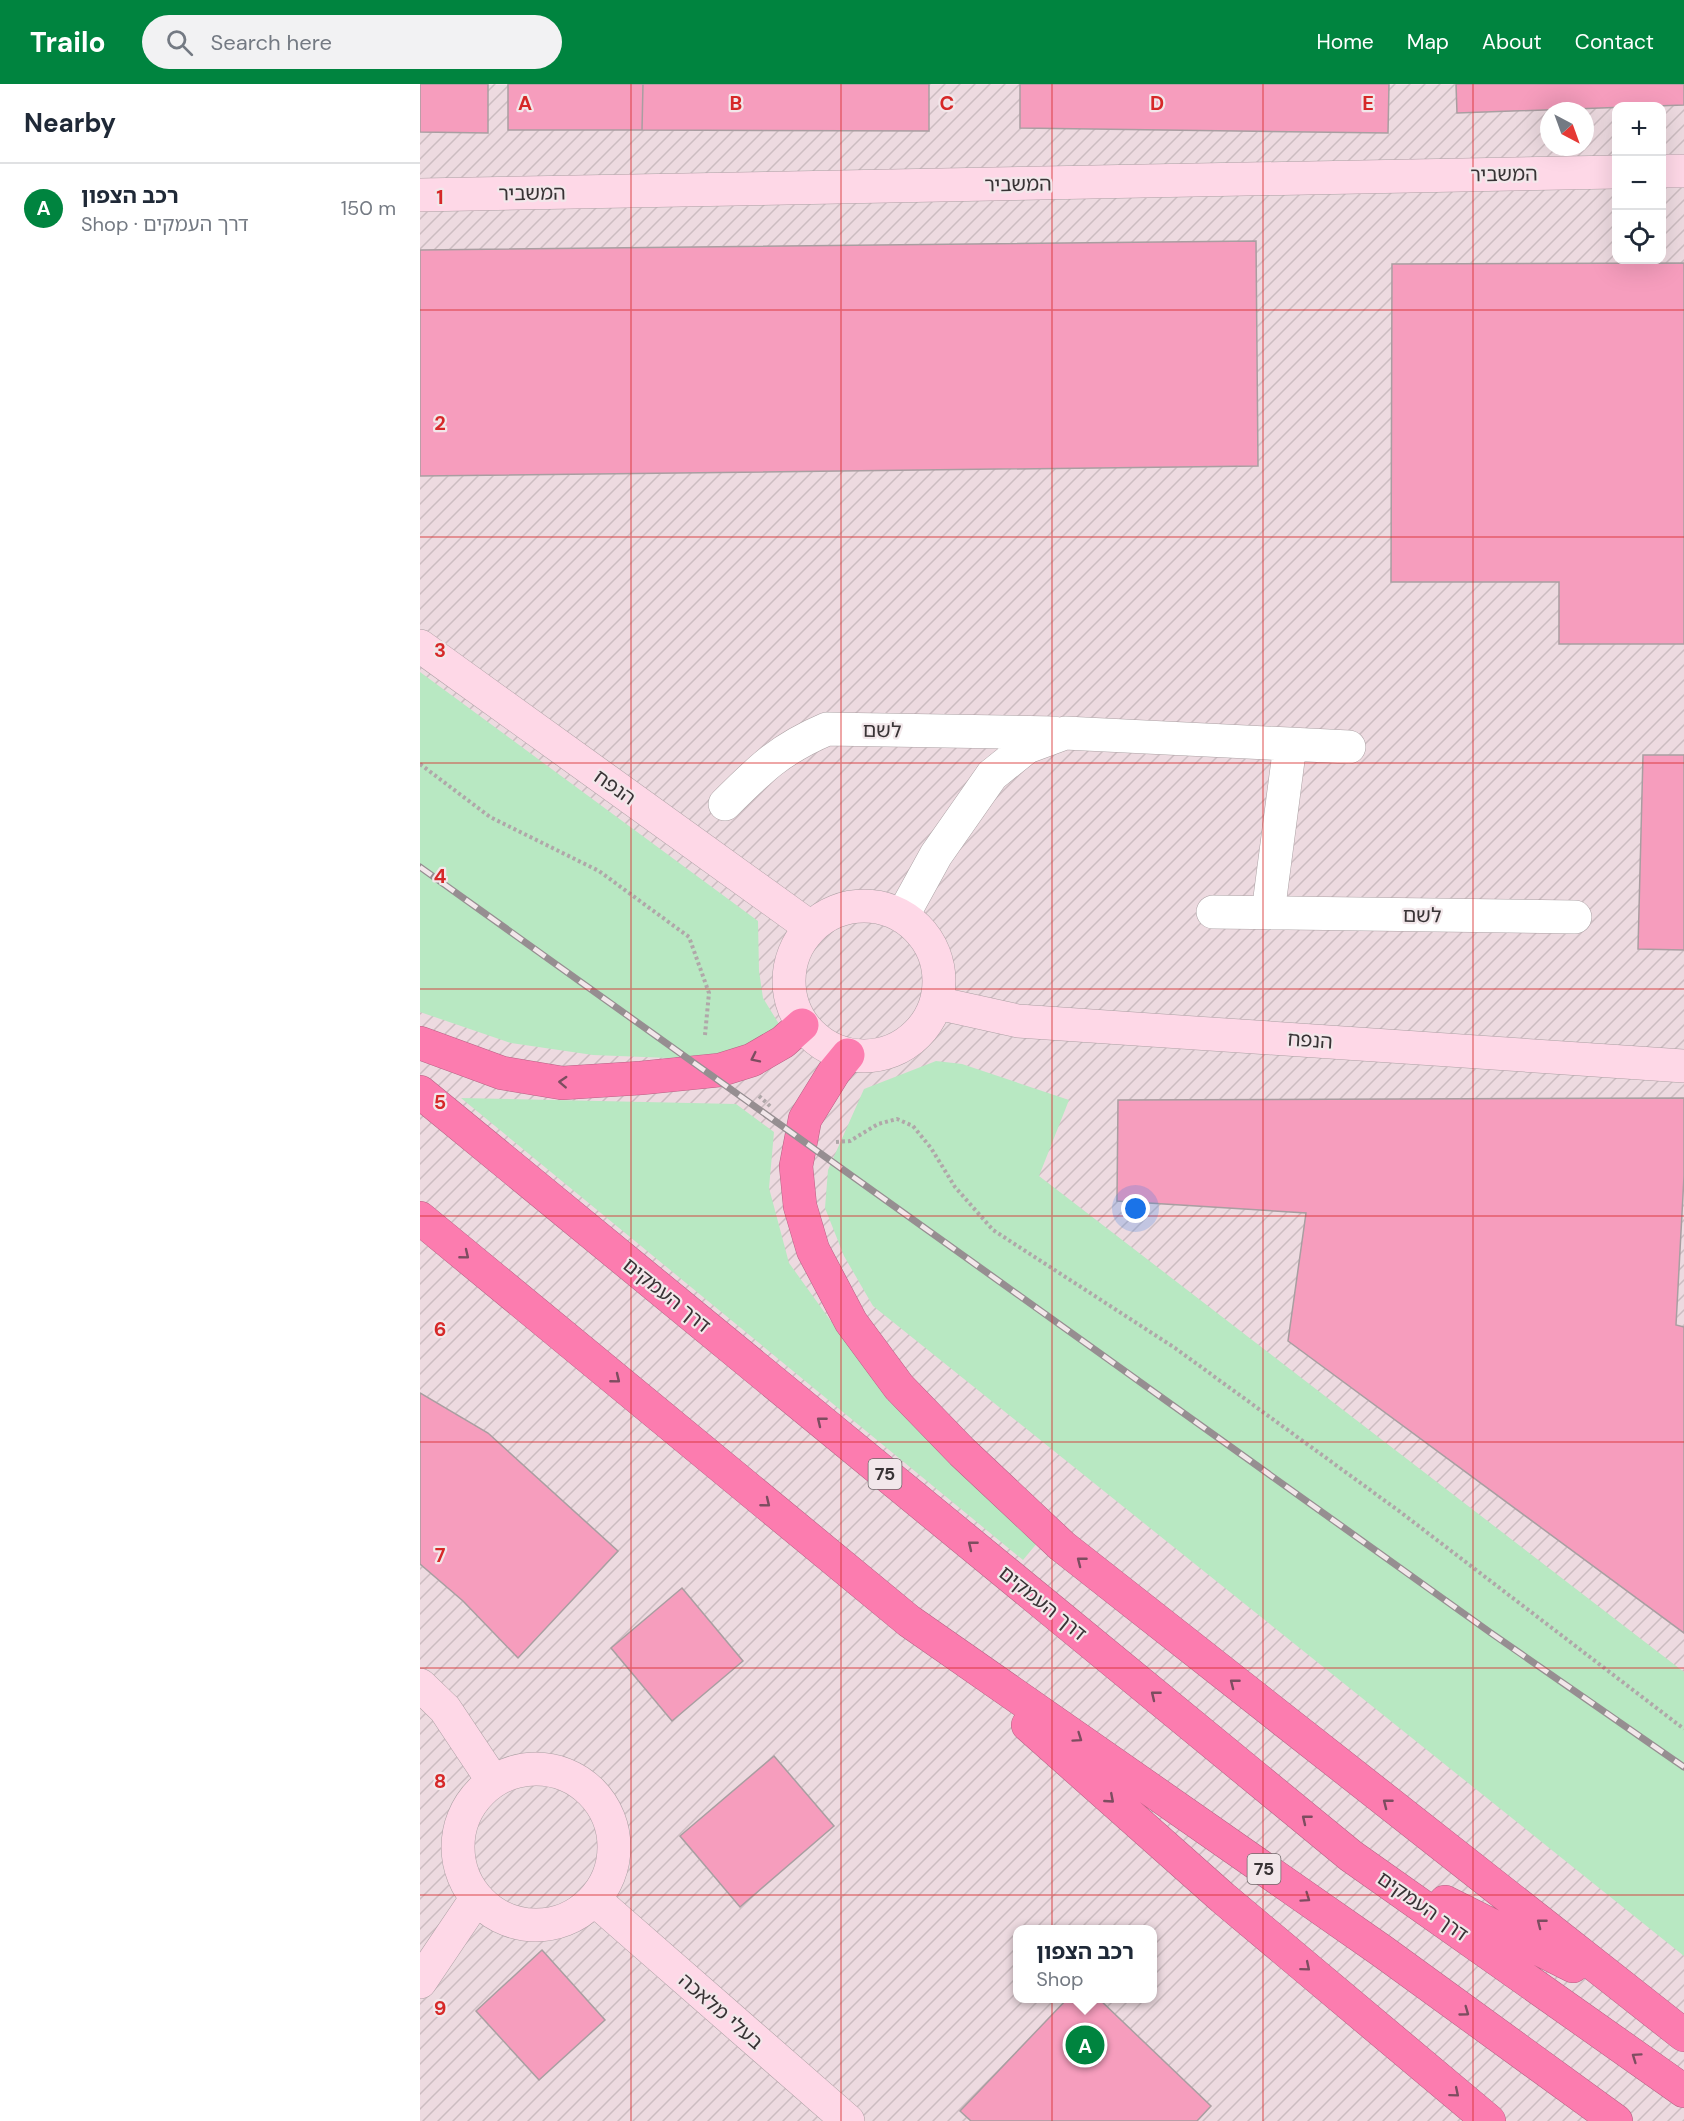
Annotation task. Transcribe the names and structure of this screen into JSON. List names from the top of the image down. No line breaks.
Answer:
{"streets":{"highway":["דרך העמקים","75"],"street":["המשביר","לשם","הנפח","בעלי מלאכה"]},"crossings":[["לשם","הנפח"]],"north":"bottom right","page":{"header":"Trailo","search":"Search here","nav":["Home","Map","About","Contact"],"heading":"Nearby","map_buttons":["+","−"],"list":[{"mark":"A","name":"רכב הצפון","note":"Shop · דרך העמקים","value":"150 m"}],"popup":["רכב הצפון","Shop"],"pins":"A"},"grid":{"columns":["A","B","C","D","E"],"rows":["1","2","3","4","5","6","7","8","9"]}}
